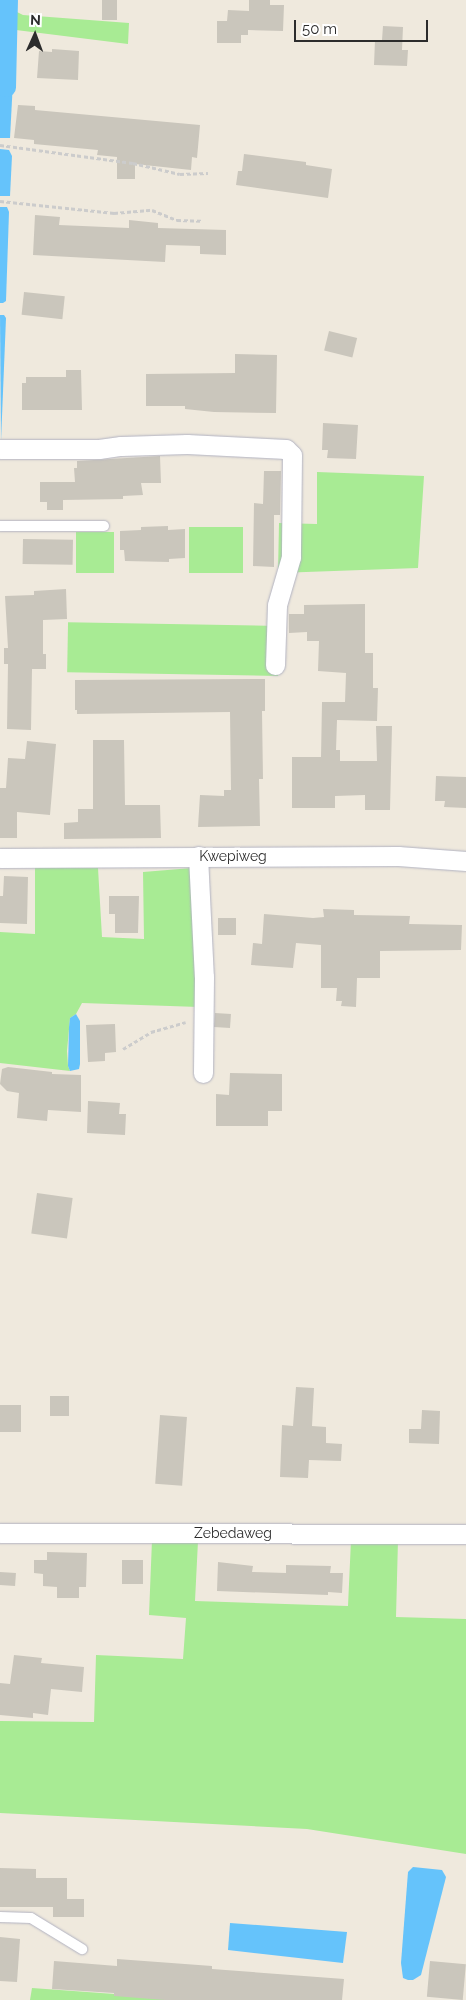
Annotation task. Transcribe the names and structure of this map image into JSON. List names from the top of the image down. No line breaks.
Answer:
{"streets":{"street":["Kwepiweg","Zebedaweg"]},"scale_bar":"50 m","north":"top"}
